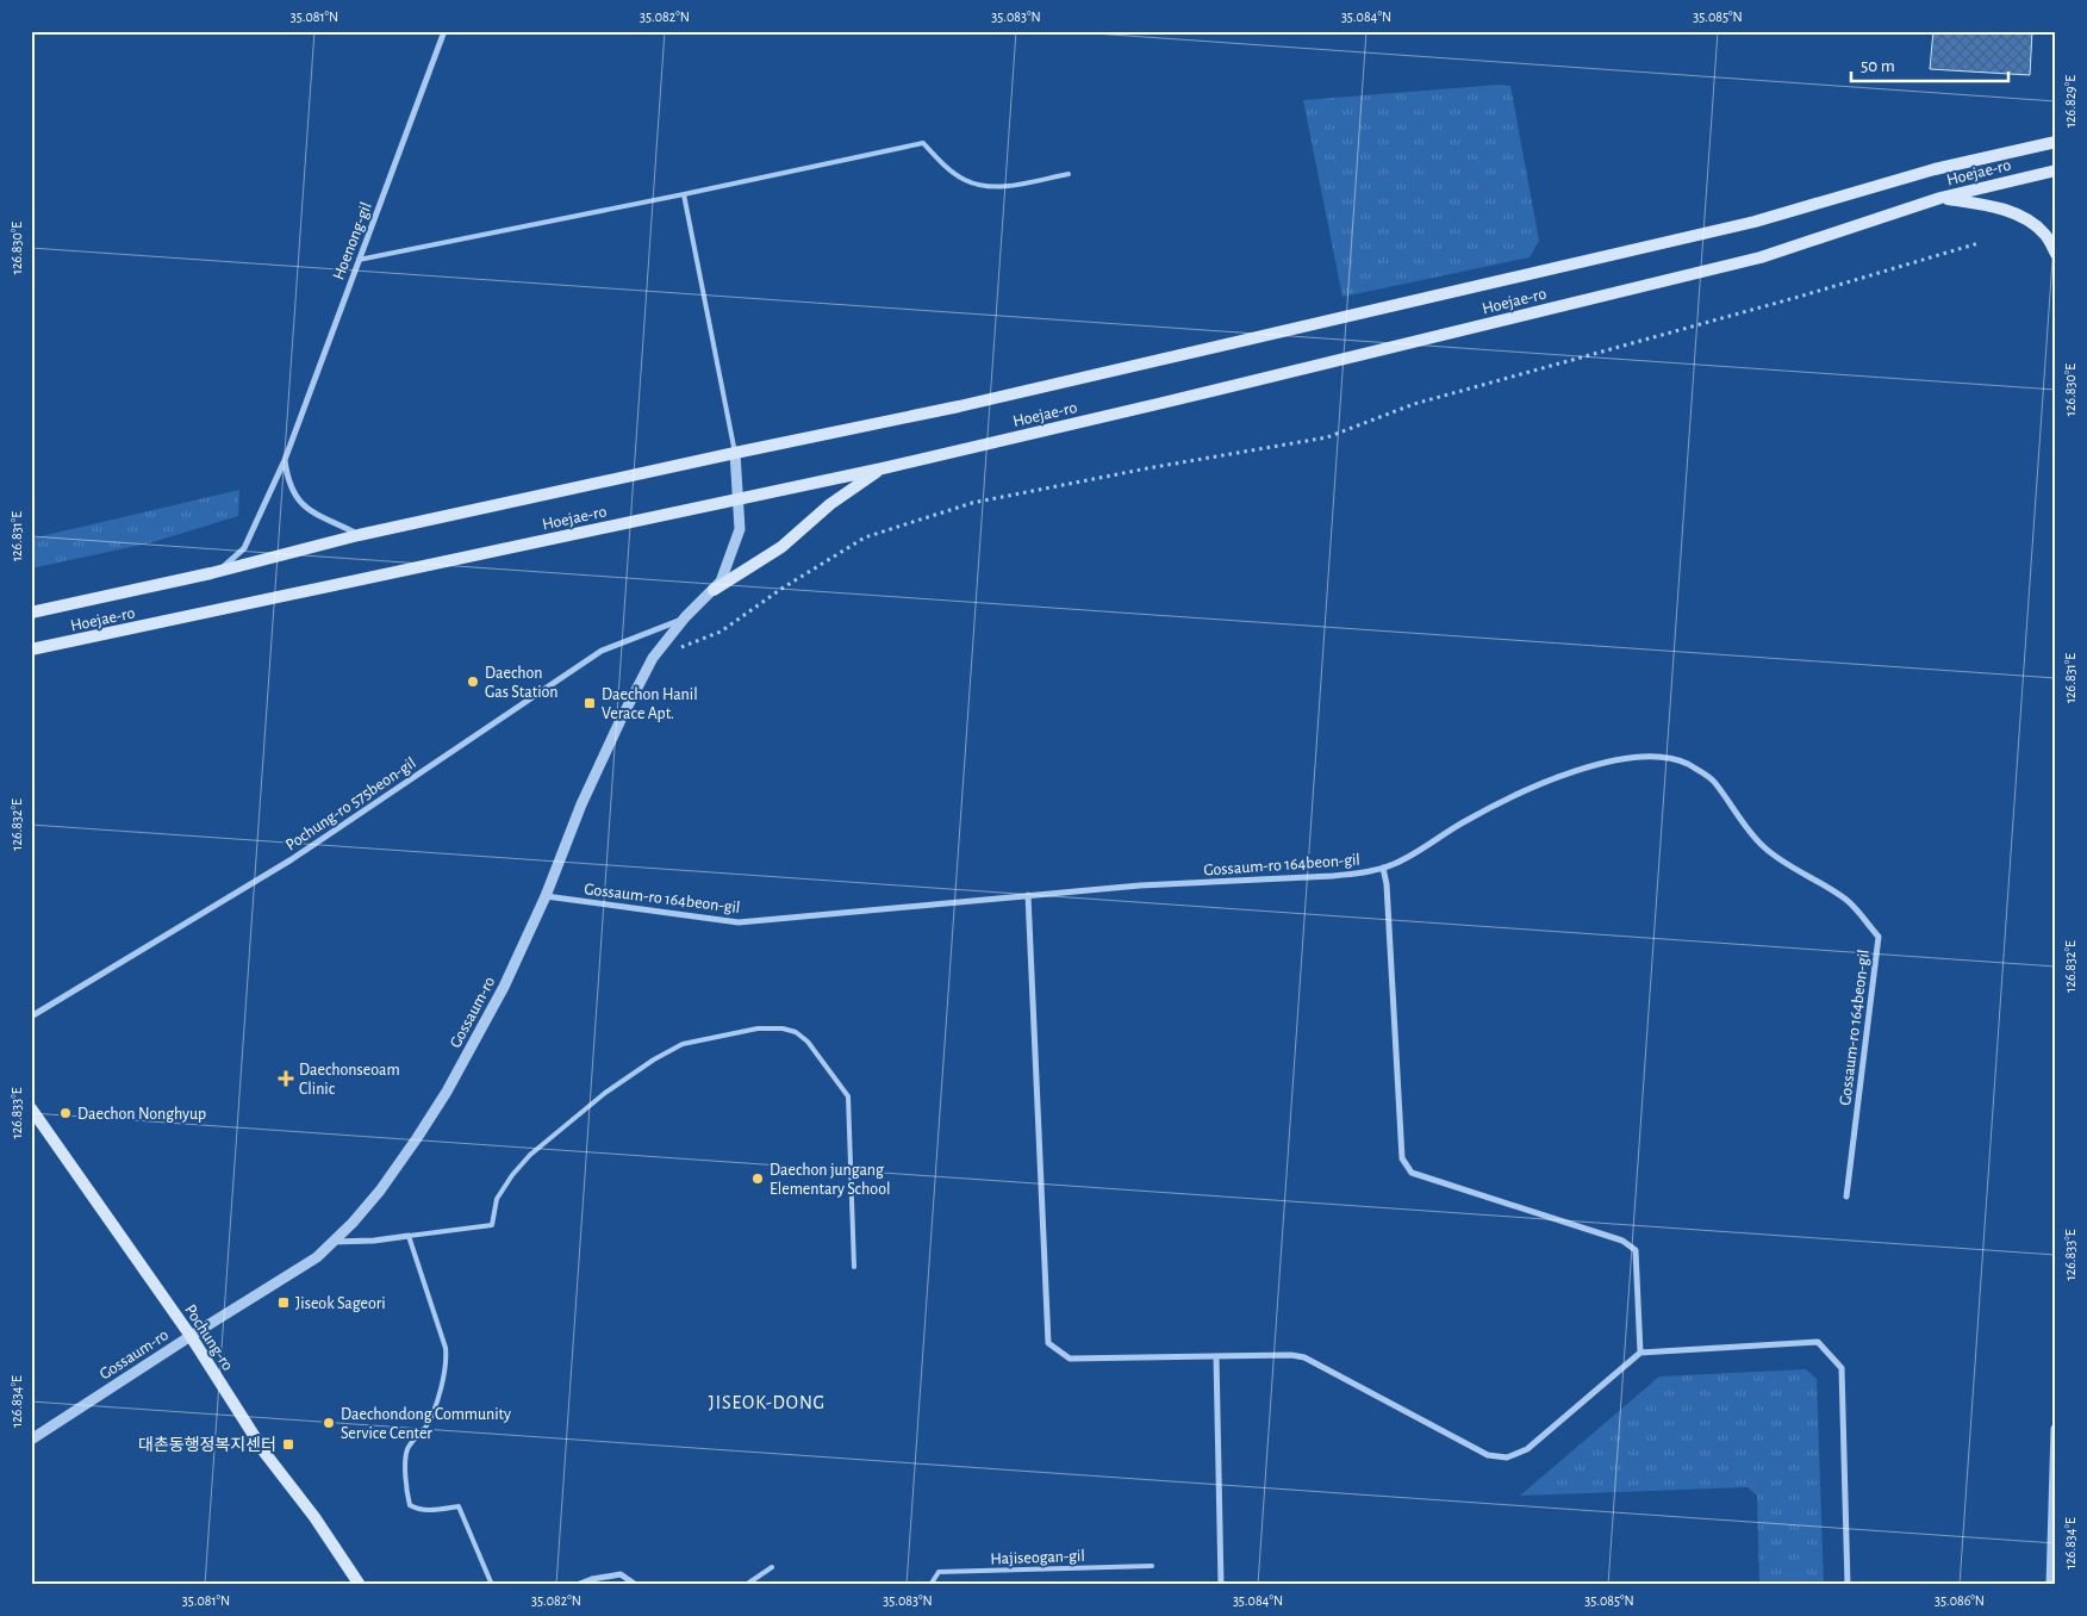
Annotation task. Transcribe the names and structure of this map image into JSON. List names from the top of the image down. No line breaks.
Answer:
{"streets":{"main road":["Hoejae-ro","Pochung-ro"],"street":["Hoenong-gil","Pochung-ro 575beon-gil","Gossaum-ro 164beon-gil","Gossaum-ro"],"lane":["Hajiseogan-gil"]},"crossings":[["Hoejae-ro","Hoenong-gil"],["Hoejae-ro","Gossaum-ro"],["Pochung-ro 575beon-gil","Gossaum-ro"],["Gossaum-ro 164beon-gil","Gossaum-ro"],["Gossaum-ro","Pochung-ro"]],"districts":["JISEOK-DONG"],"places":{"other":["Daechon Gas Station","Daechon Nonghyup","Daechon jungang Elementary School","Daechondong Community Service Center"],"transit":["Daechon Hanil Verace Apt.","Jiseok Sageori","대촌동행정복지센터"],"health":["Daechonseoam Clinic"]},"scale_bar":"50 m","coordinates":["35.081°N","35.082°N","35.083°N","35.084°N","35.085°N","126.829°E","126.830°E","126.831°E","126.832°E","126.833°E","126.834°E","35.086°N"]}
